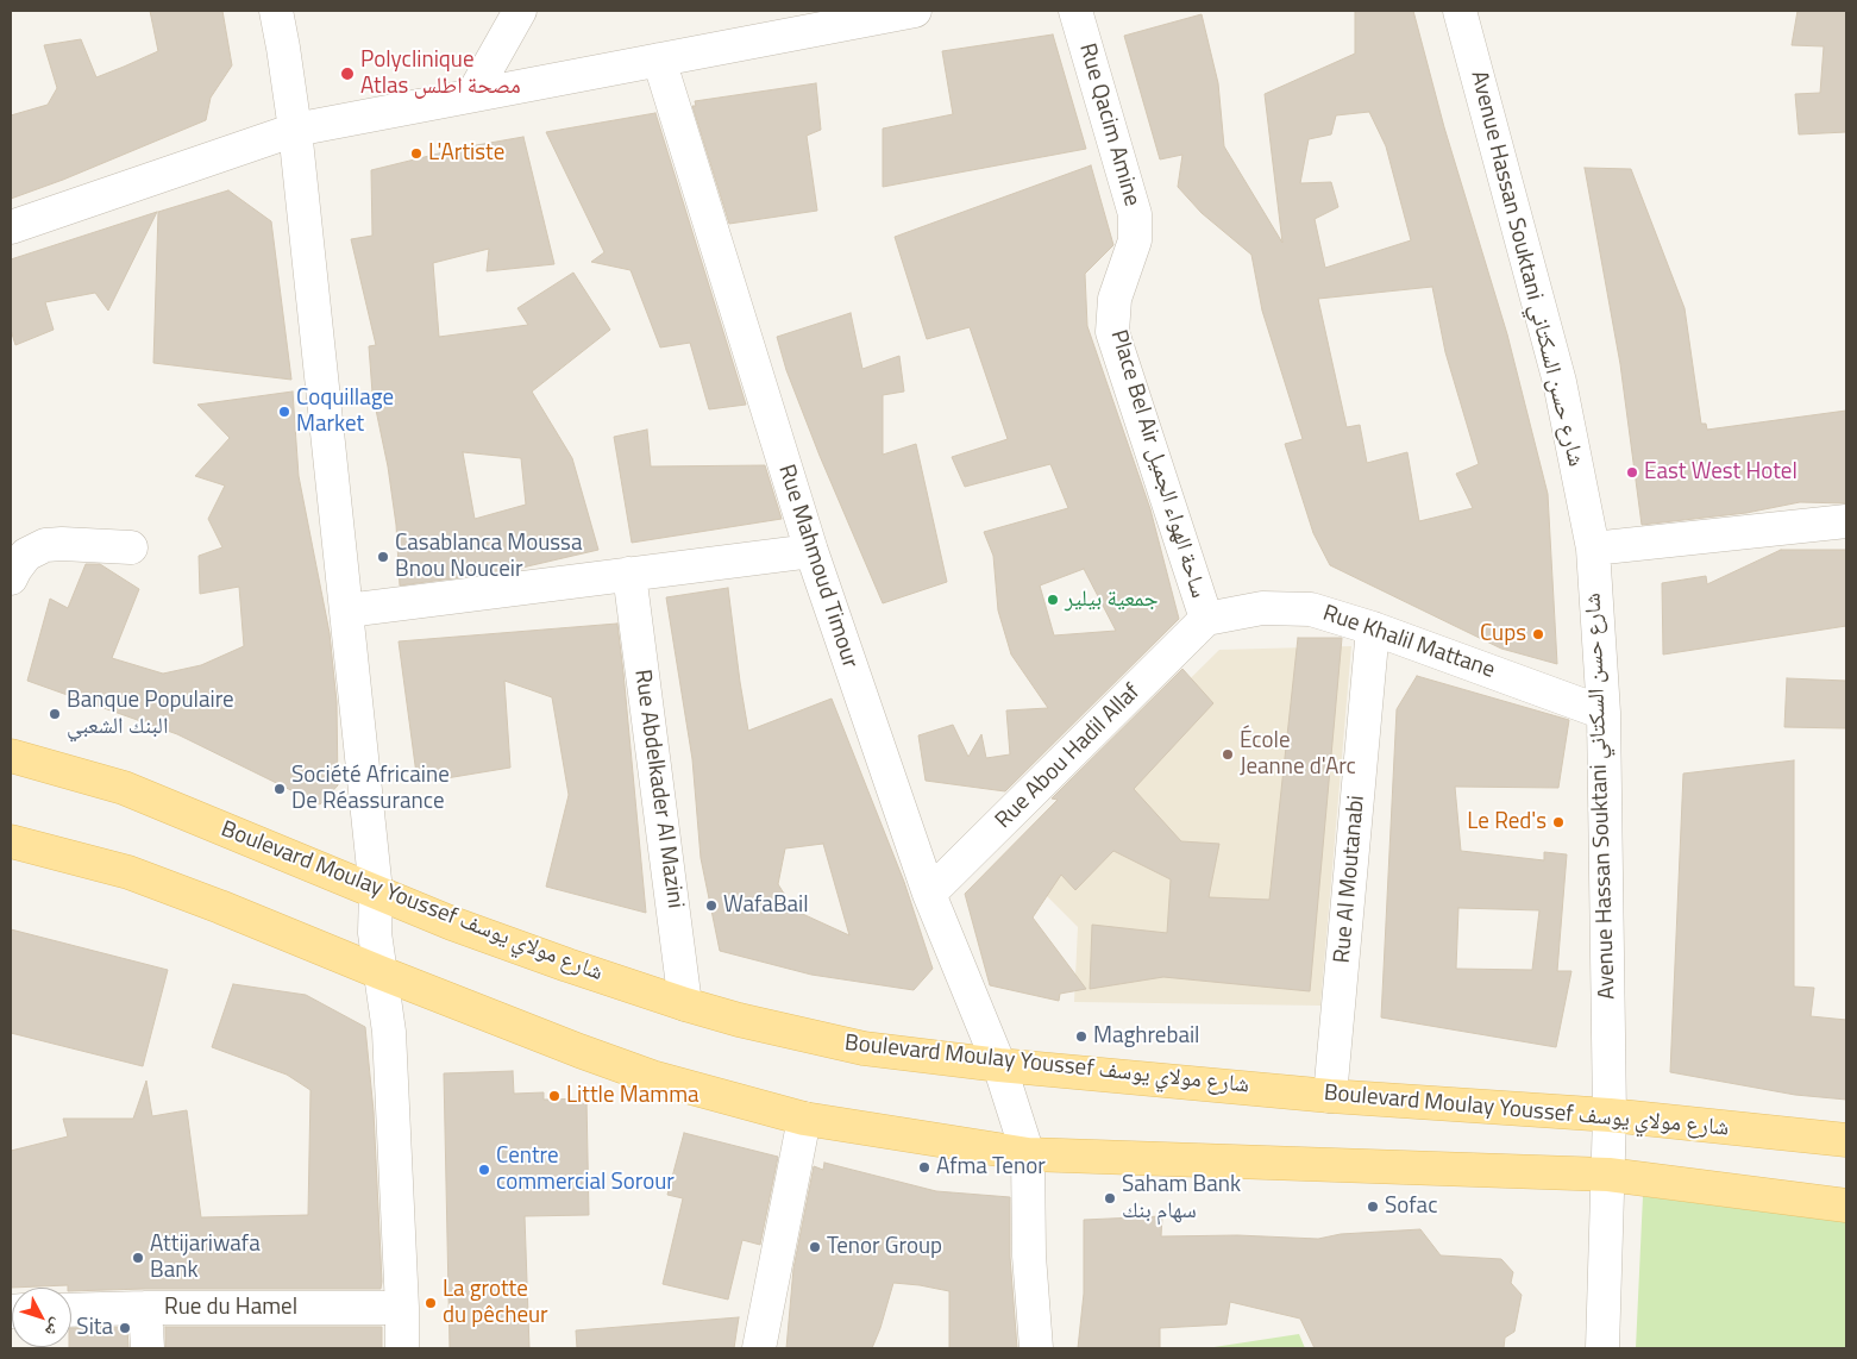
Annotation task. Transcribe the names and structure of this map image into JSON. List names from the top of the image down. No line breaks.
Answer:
{"streets":{"main road":["Boulevard Moulay Youssef شارع مولاي يوسف"],"street":["Rue Qacim Amine","Avenue Hassan Souktani شارع حسن السكتاني","Place Bel Air ساحة الهواء الجميل","Rue Mahmoud Timour","Rue Khalil Mattane","Rue Abou Hadil Allaf","Rue Abdelkader Al Mazini","Rue Al Moutanabi","Rue du Hamel"]},"crossings":[["Rue Qacim Amine","Place Bel Air ساحة الهواء الجميل"],["Avenue Hassan Souktani شارع حسن السكتاني","Rue Khalil Mattane"],["Avenue Hassan Souktani شارع حسن السكتاني","Boulevard Moulay Youssef شارع مولاي يوسف"],["Place Bel Air ساحة الهواء الجميل","Rue Khalil Mattane"],["Place Bel Air ساحة الهواء الجميل","Rue Abou Hadil Allaf"],["Rue Mahmoud Timour","Rue Abou Hadil Allaf"],["Rue Mahmoud Timour","Boulevard Moulay Youssef شارع مولاي يوسف"],["Rue Khalil Mattane","Rue Abou Hadil Allaf"],["Rue Khalil Mattane","Rue Al Moutanabi"],["Rue Abdelkader Al Mazini","Boulevard Moulay Youssef شارع مولاي يوسف"],["Rue Al Moutanabi","Boulevard Moulay Youssef شارع مولاي يوسف"]],"places":["Polyclinique Atlas مصحة اطلس","L'Artiste","Coquillage Market","East West Hotel","Casablanca Moussa Bnou Nouceir","جمعية بيلير","Cups","Banque Populaire البنك الشعبي","École Jeanne d'Arc","Société Africaine De Réassurance","Le Red's","WafaBail","Maghrebail","Little Mamma","Afma Tenor","Centre commercial Sorour","Saham Bank سهام بنك","Sofac","Tenor Group","Attijariwafa Bank","La grotte du pêcheur","Sita"],"north":"bottom right"}
